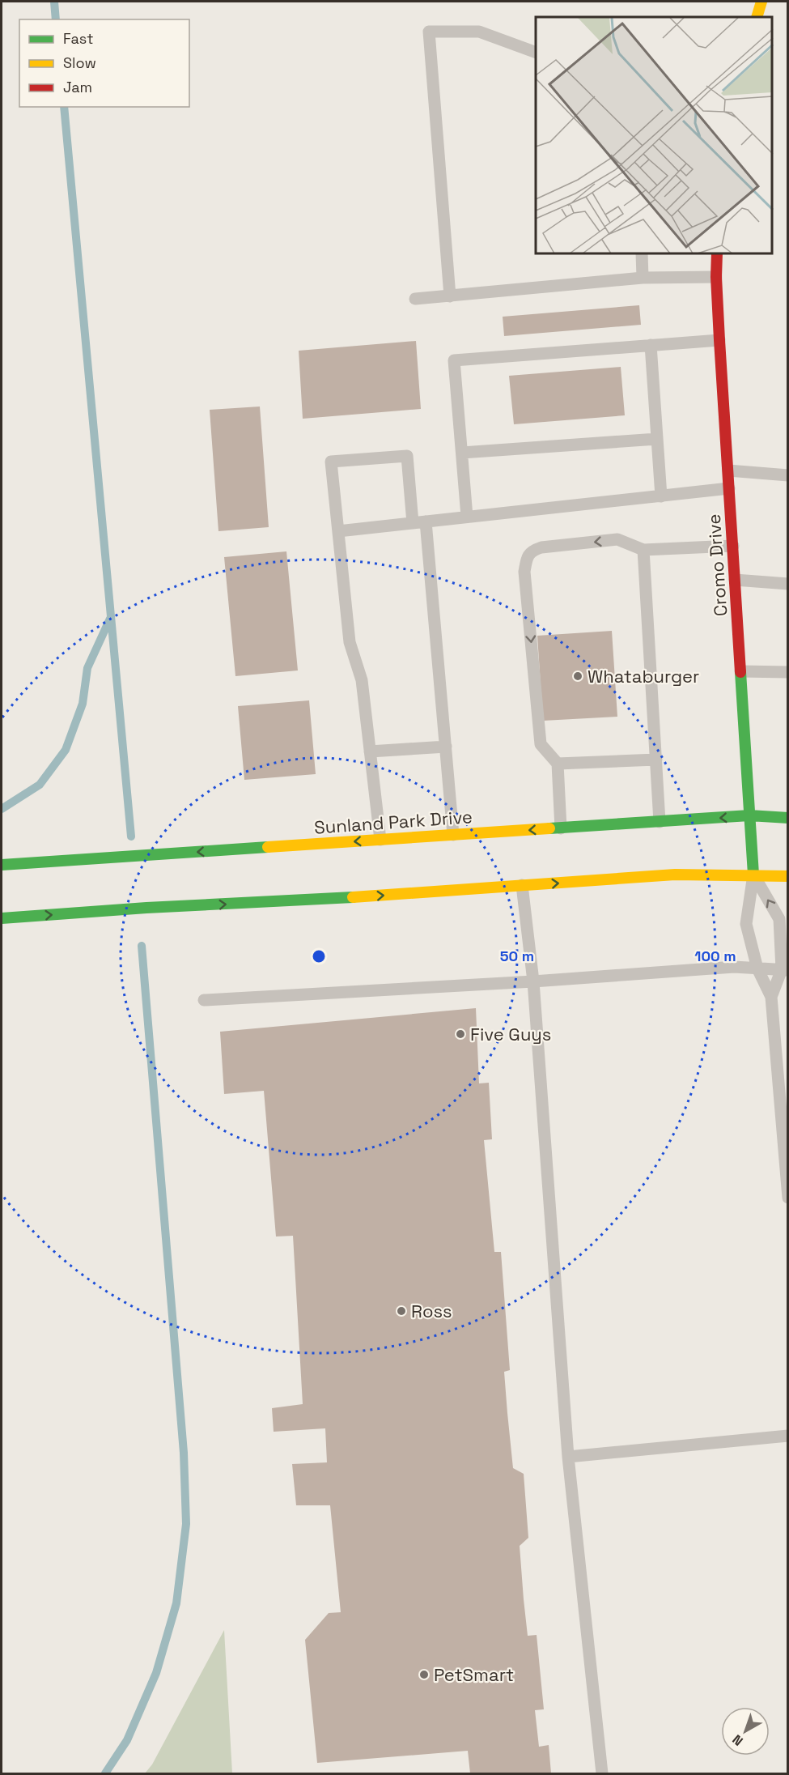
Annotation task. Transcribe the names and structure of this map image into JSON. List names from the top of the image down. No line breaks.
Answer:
{"streets":{"main road":["Cromo Drive","Sunland Park Drive"]},"crossings":[["Cromo Drive","Sunland Park Drive"]],"places":["Whataburger","Five Guys","Ross","PetSmart"],"legend":["Fast","Slow","Jam"],"north":"bottom left","rings":["50 m","100 m"]}
